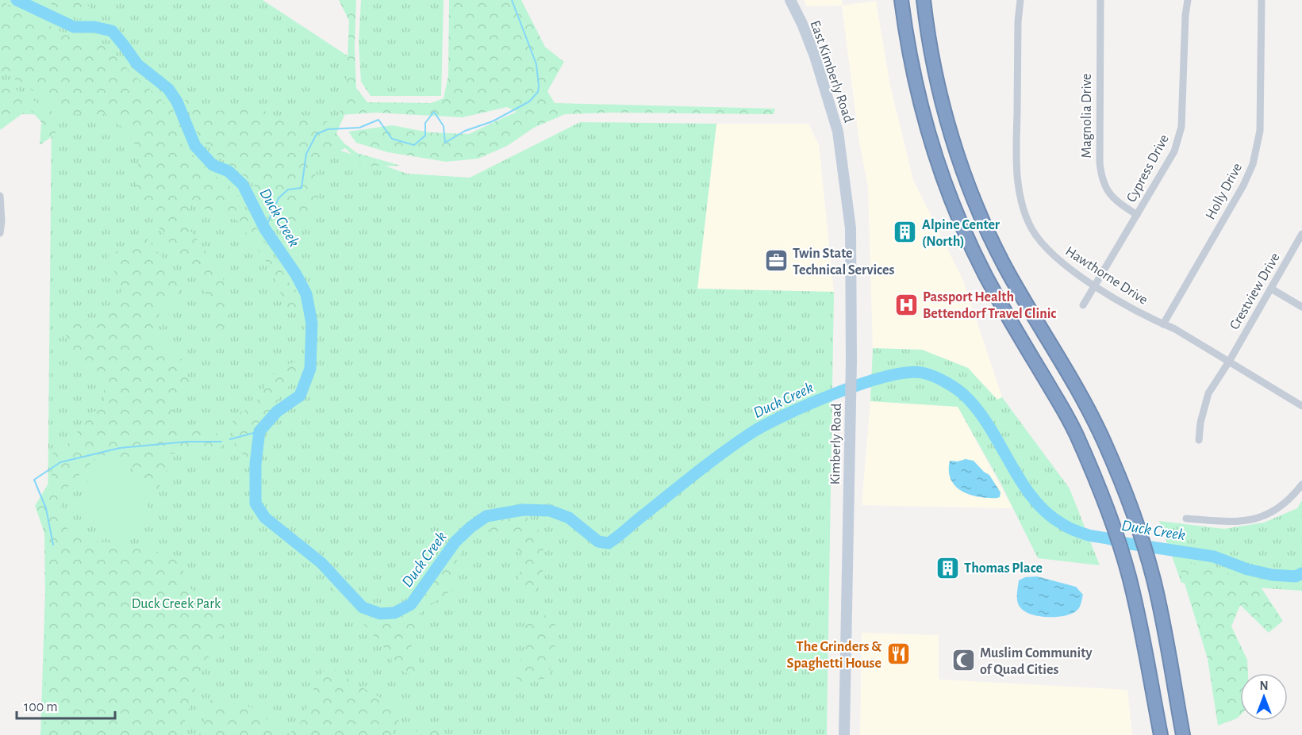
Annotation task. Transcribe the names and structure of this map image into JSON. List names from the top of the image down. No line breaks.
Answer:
{"streets":{"main road":["East Kimberly Road","Kimberly Road"],"street":["Magnolia Drive","Cypress Drive","Holly Drive","Hawthorne Drive","Crestview Drive"]},"crossings":[["East Kimberly Road","Kimberly Road"],["Magnolia Drive","Cypress Drive"],["Cypress Drive","Hawthorne Drive"],["Holly Drive","Hawthorne Drive"],["Hawthorne Drive","Crestview Drive"]],"water":["Duck Creek"],"parks":["Duck Creek Park"],"places":{"building":["Alpine Center (North)","Thomas Place"],"office":["Twin State Technical Services"],"hospital":["Passport Health Bettendorf Travel Clinic"],"restaurant":["The Grinders & Spaghetti House"],"mosque":["Muslim Community of Quad Cities"]},"scale_bar":"100 m","north":"top"}
